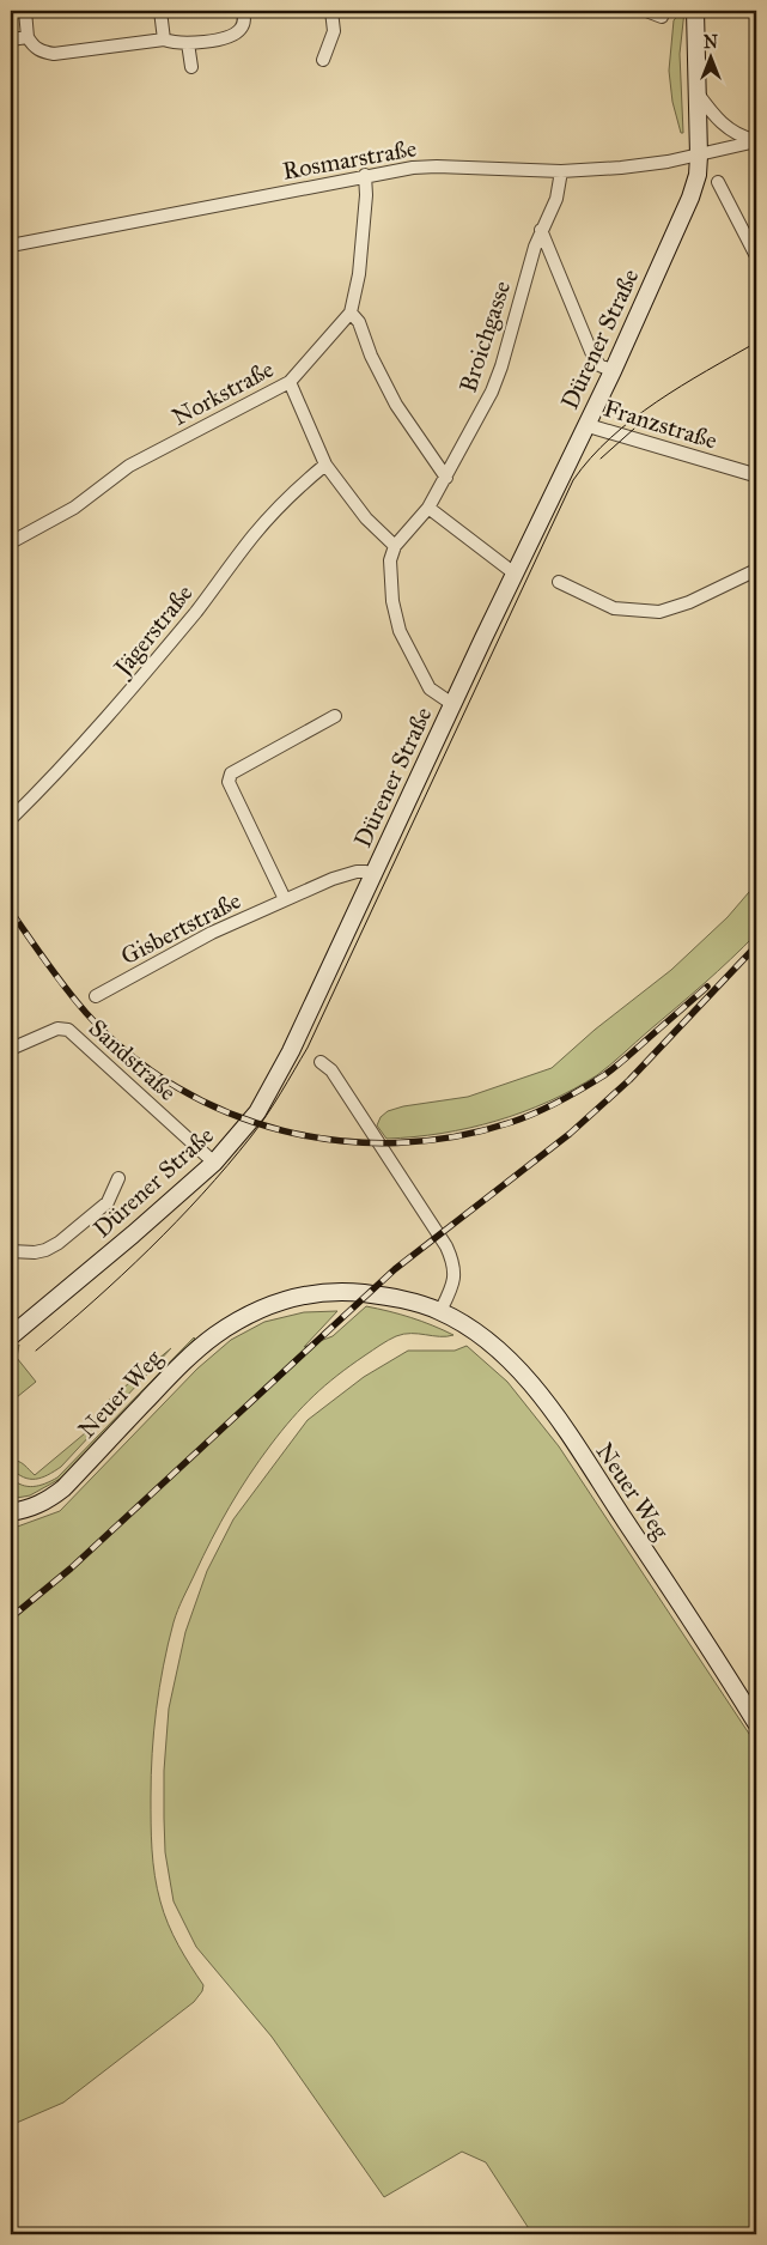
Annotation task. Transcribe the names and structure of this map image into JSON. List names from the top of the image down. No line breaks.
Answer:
{"streets":{"main road":["Dürener Straße","Neuer Weg"],"street":["Rosmarstraße","Broichgasse","Norkstraße","Franzstraße","Jägerstraße","Gisbertstraße","Sandstraße"]},"crossings":[["Rosmarstraße","Broichgasse"],["Rosmarstraße","Dürener Straße"],["Dürener Straße","Franzstraße"],["Dürener Straße","Gisbertstraße"],["Dürener Straße","Sandstraße"]],"north":"top"}
